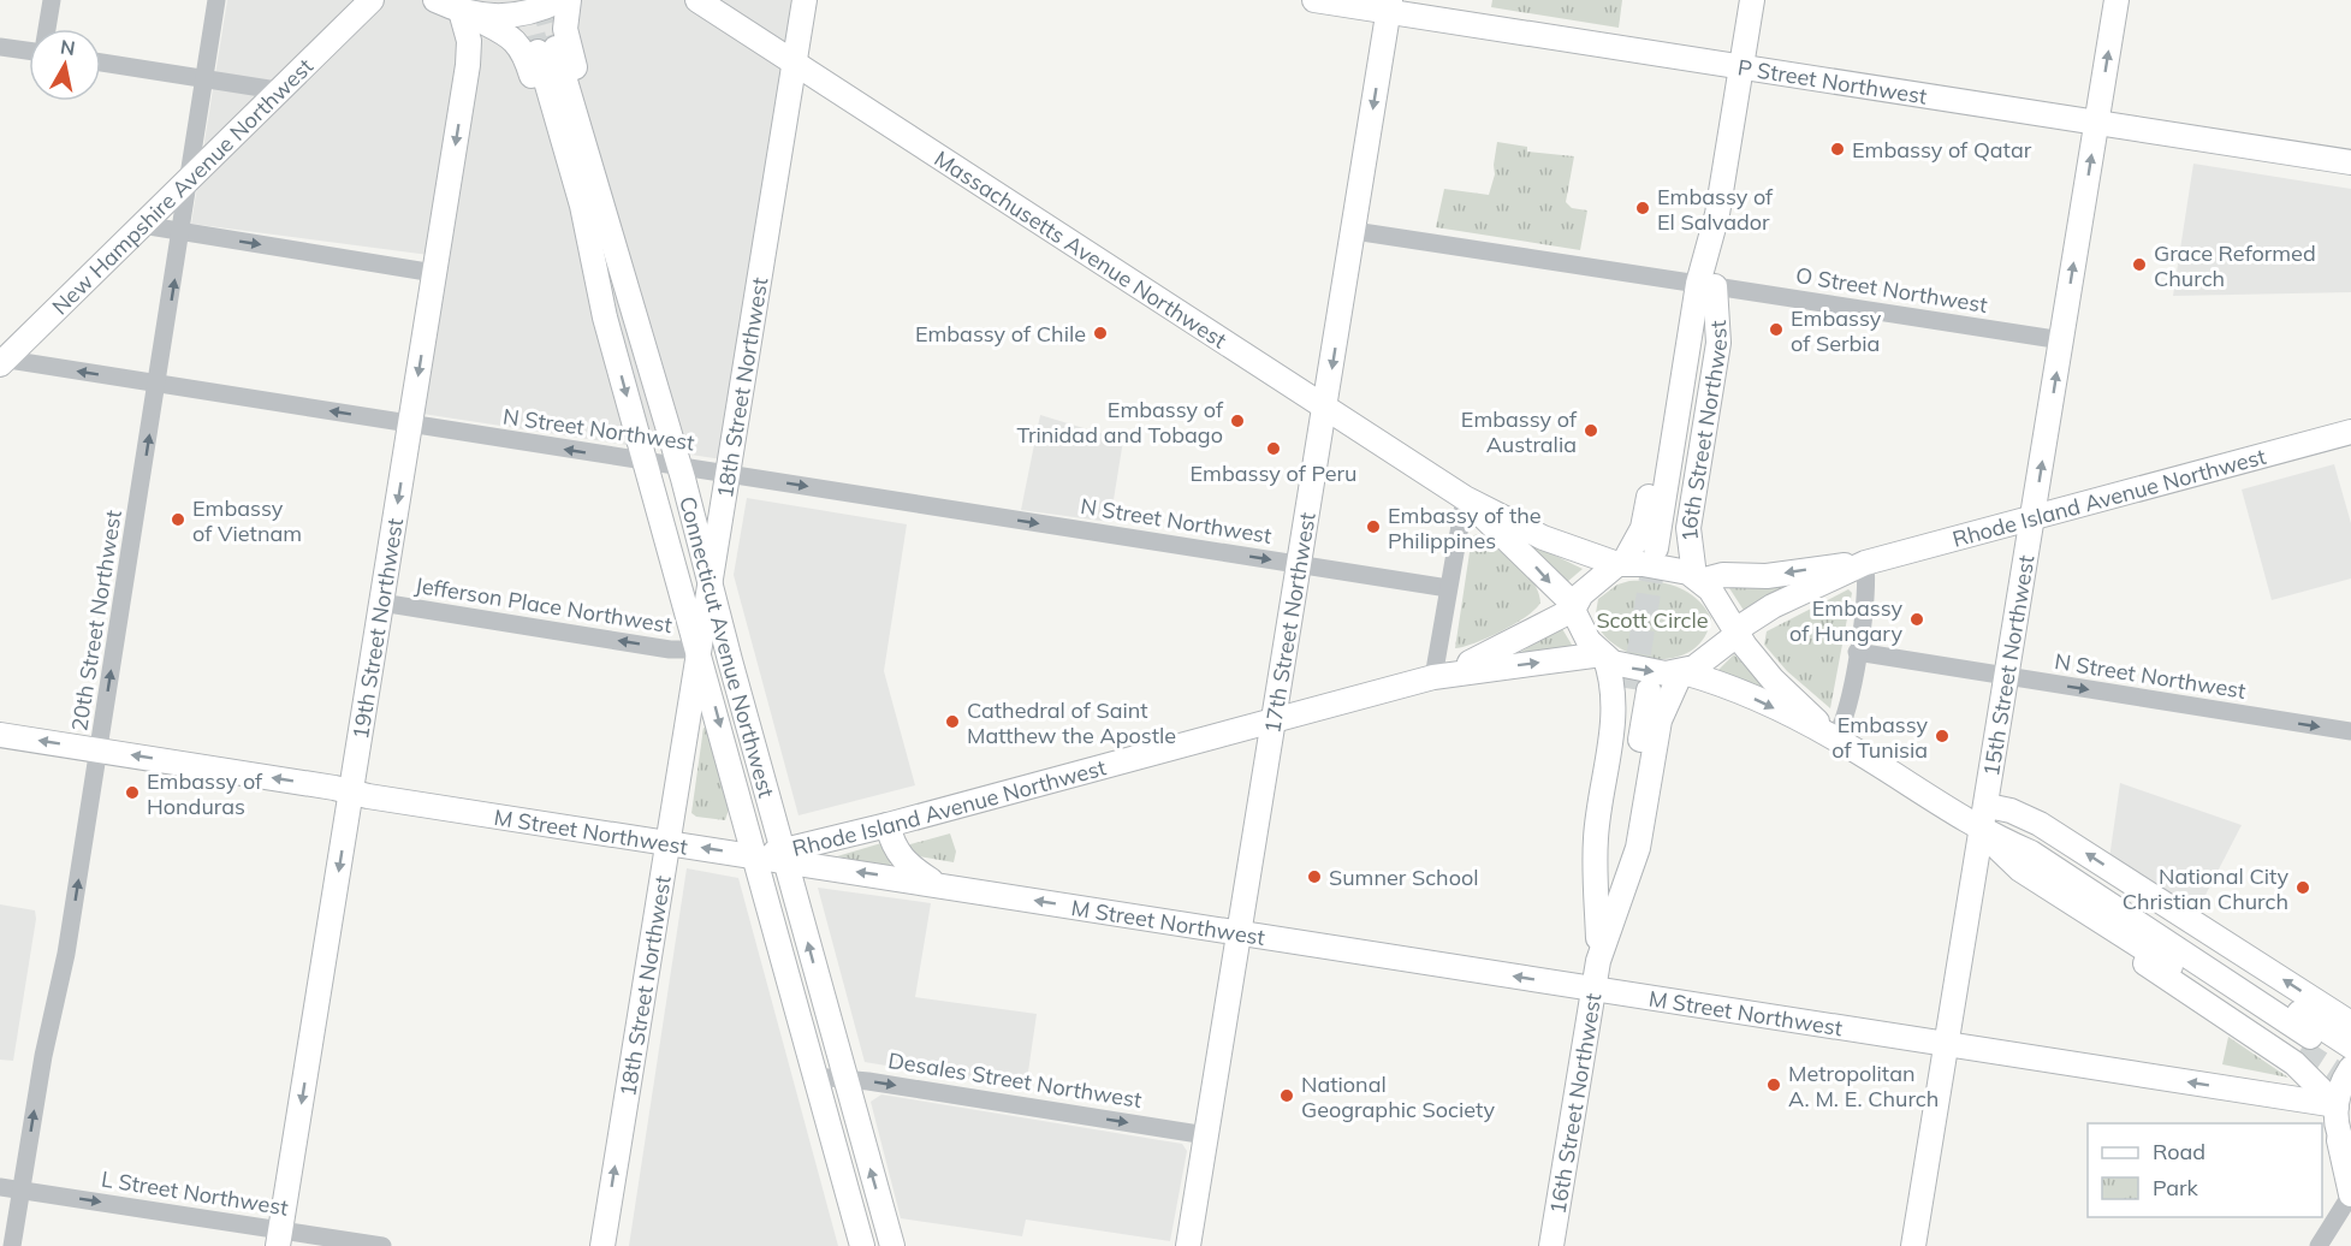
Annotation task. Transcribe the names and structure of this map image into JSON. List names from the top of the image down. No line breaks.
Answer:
{"streets":{"main road":["P Street Northwest","New Hampshire Avenue Northwest","Massachusetts Avenue Northwest","18th Street Northwest","16th Street Northwest","Rhode Island Avenue Northwest","17th Street Northwest","19th Street Northwest","Connecticut Avenue Northwest","15th Street Northwest","M Street Northwest"],"street":["O Street Northwest","N Street Northwest","Jefferson Place Northwest","20th Street Northwest","Desales Street Northwest","L Street Northwest"]},"crossings":[["P Street Northwest","16th Street Northwest"],["P Street Northwest","17th Street Northwest"],["P Street Northwest","15th Street Northwest"],["New Hampshire Avenue Northwest","N Street Northwest"],["New Hampshire Avenue Northwest","20th Street Northwest"],["Massachusetts Avenue Northwest","18th Street Northwest"],["Massachusetts Avenue Northwest","16th Street Northwest"],["Massachusetts Avenue Northwest","Rhode Island Avenue Northwest"],["Massachusetts Avenue Northwest","17th Street Northwest"],["O Street Northwest","16th Street Northwest"],["O Street Northwest","17th Street Northwest"],["O Street Northwest","15th Street Northwest"],["18th Street Northwest","N Street Northwest"],["18th Street Northwest","Jefferson Place Northwest"],["18th Street Northwest","Connecticut Avenue Northwest"],["18th Street Northwest","M Street Northwest"],["N Street Northwest","20th Street Northwest"],["N Street Northwest","17th Street Northwest"],["N Street Northwest","19th Street Northwest"],["N Street Northwest","Connecticut Avenue Northwest"],["N Street Northwest","15th Street Northwest"],["16th Street Northwest","Rhode Island Avenue Northwest"],["16th Street Northwest","M Street Northwest"],["Rhode Island Avenue Northwest","17th Street Northwest"],["Rhode Island Avenue Northwest","Connecticut Avenue Northwest"],["Rhode Island Avenue Northwest","15th Street Northwest"],["Rhode Island Avenue Northwest","M Street Northwest"],["Jefferson Place Northwest","19th Street Northwest"],["Jefferson Place Northwest","Connecticut Avenue Northwest"],["20th Street Northwest","M Street Northwest"],["20th Street Northwest","L Street Northwest"],["17th Street Northwest","M Street Northwest"],["17th Street Northwest","Desales Street Northwest"],["19th Street Northwest","M Street Northwest"],["19th Street Northwest","L Street Northwest"],["Connecticut Avenue Northwest","M Street Northwest"],["Connecticut Avenue Northwest","Desales Street Northwest"],["15th Street Northwest","M Street Northwest"]],"one_way":["Jefferson Place Northwest","20th Street Northwest","15th Street Northwest","Desales Street Northwest","L Street Northwest"],"parks":["Scott Circle"],"places":["Embassy of Qatar","Embassy of El Salvador","Grace Reformed Church","Embassy of Serbia","Embassy of Chile","Embassy of Trinidad and Tobago","Embassy of Australia","Embassy of Peru","Embassy of Vietnam","Embassy of the Philippines","Embassy of Hungary","Cathedral of Saint Matthew the Apostle","Embassy of Tunisia","Embassy of Honduras","Sumner School","National City Christian Church","Metropolitan A. M. E. Church","National Geographic Society"],"legend":["Road","Park"],"north":"top"}
